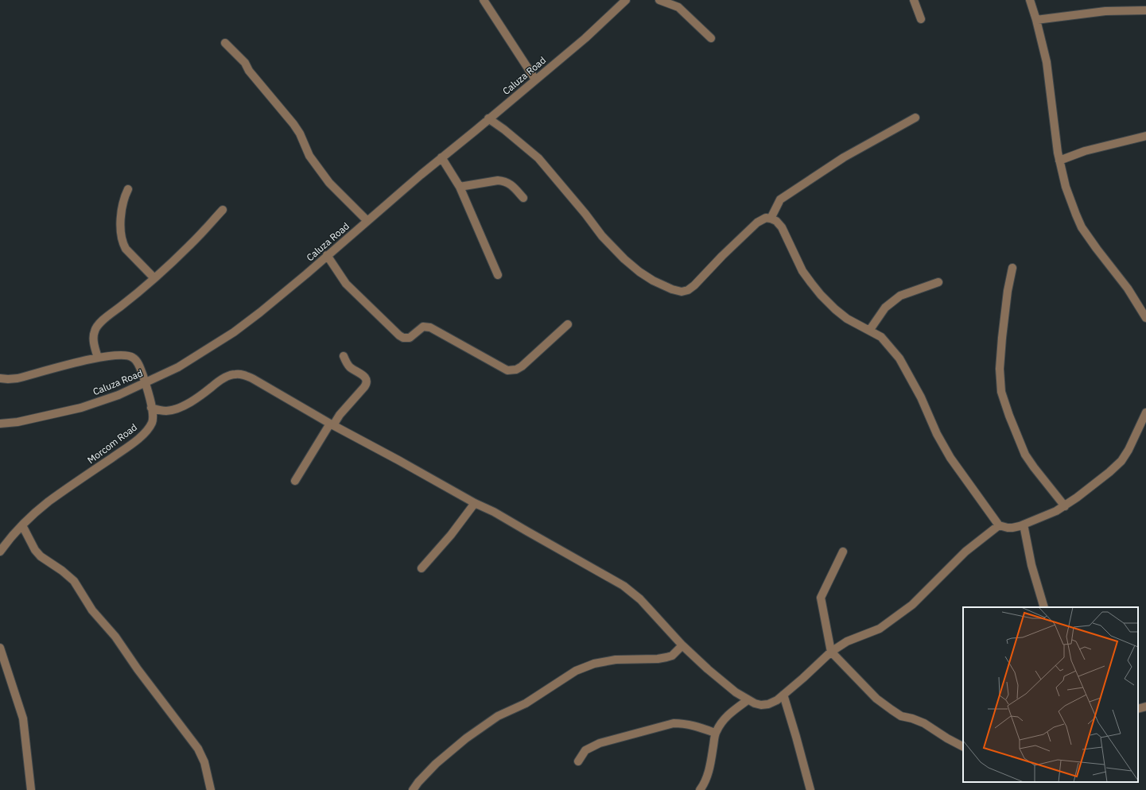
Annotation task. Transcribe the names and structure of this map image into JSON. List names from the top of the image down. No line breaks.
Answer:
{"streets":{"street":["Caluza Road","Morcom Road"]},"crossings":[["Caluza Road","Morcom Road"]]}
